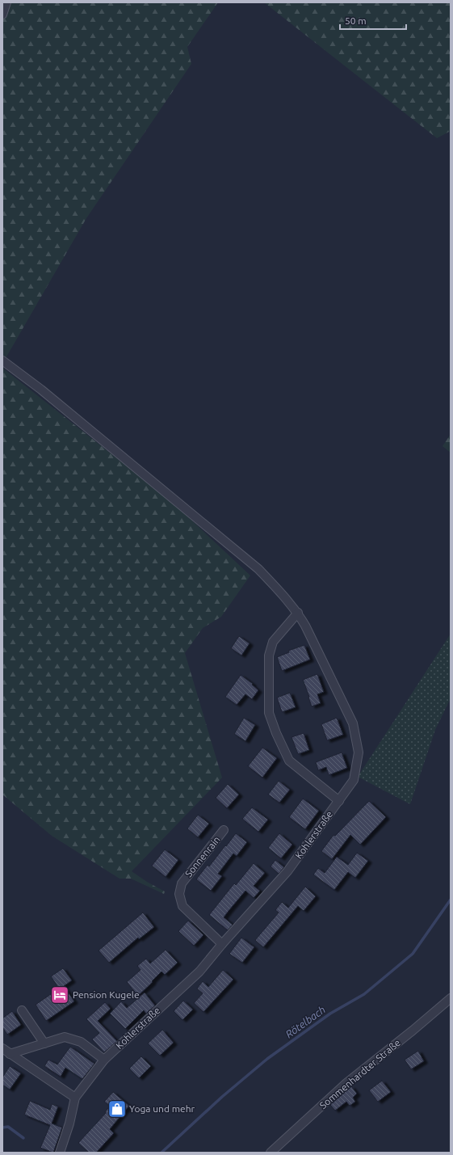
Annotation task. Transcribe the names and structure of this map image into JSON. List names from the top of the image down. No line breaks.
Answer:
{"streets":{"street":["Kohlerstraße","Sonnenrain","Sommenhardter Straße"]},"crossings":[["Kohlerstraße","Sonnenrain"]],"water":["Rötelbach"],"places":{"hotel":["Pension Kugele"],"shop":["Yoga und mehr"]},"scale_bar":"50 m"}
